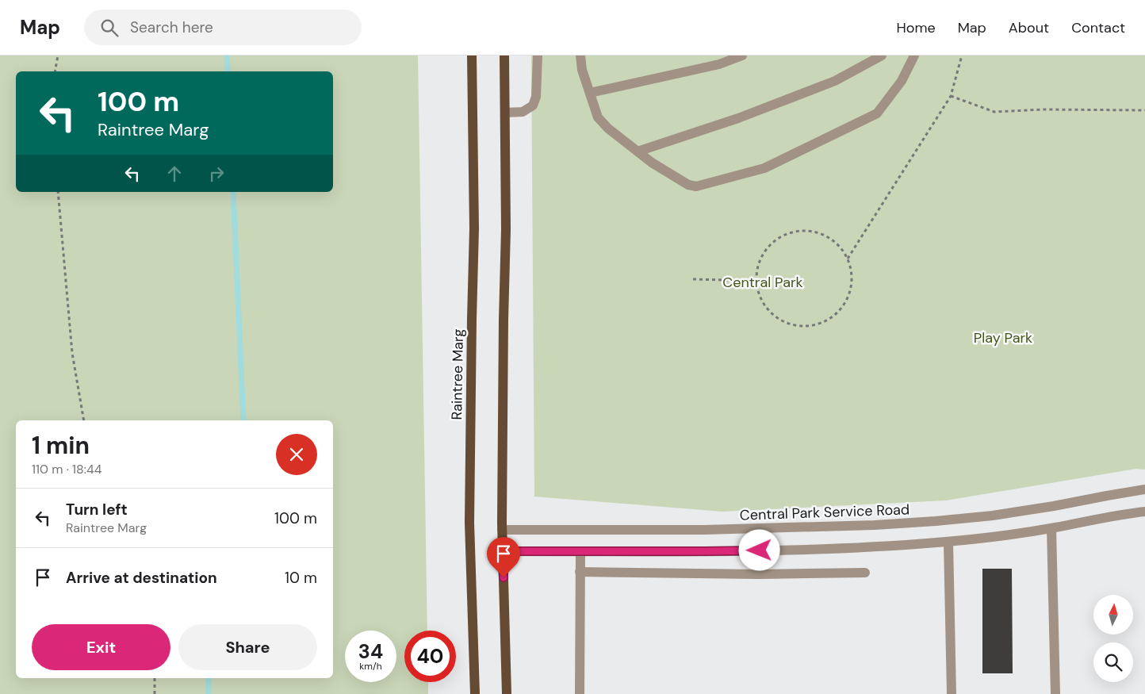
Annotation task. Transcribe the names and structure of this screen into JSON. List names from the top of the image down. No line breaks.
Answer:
{"streets":{"main road":["Raintree Marg"],"street":["Central Park Service Road"]},"parks":["Central Park","Play Park"],"north":"top","page":{"header":"Map","search":"Search here","nav":["Home","Map","About","Contact"],"turn":["100 m","Raintree Marg"],"heading":["1 min","110 m · 18:44"],"list":[{"name":"Turn left","note":"Raintree Marg","value":"100 m"},{"name":"Arrive at destination","value":"10 m"}],"buttons":["Exit","Share"],"speed":"34 km/h","limit":"40"}}
